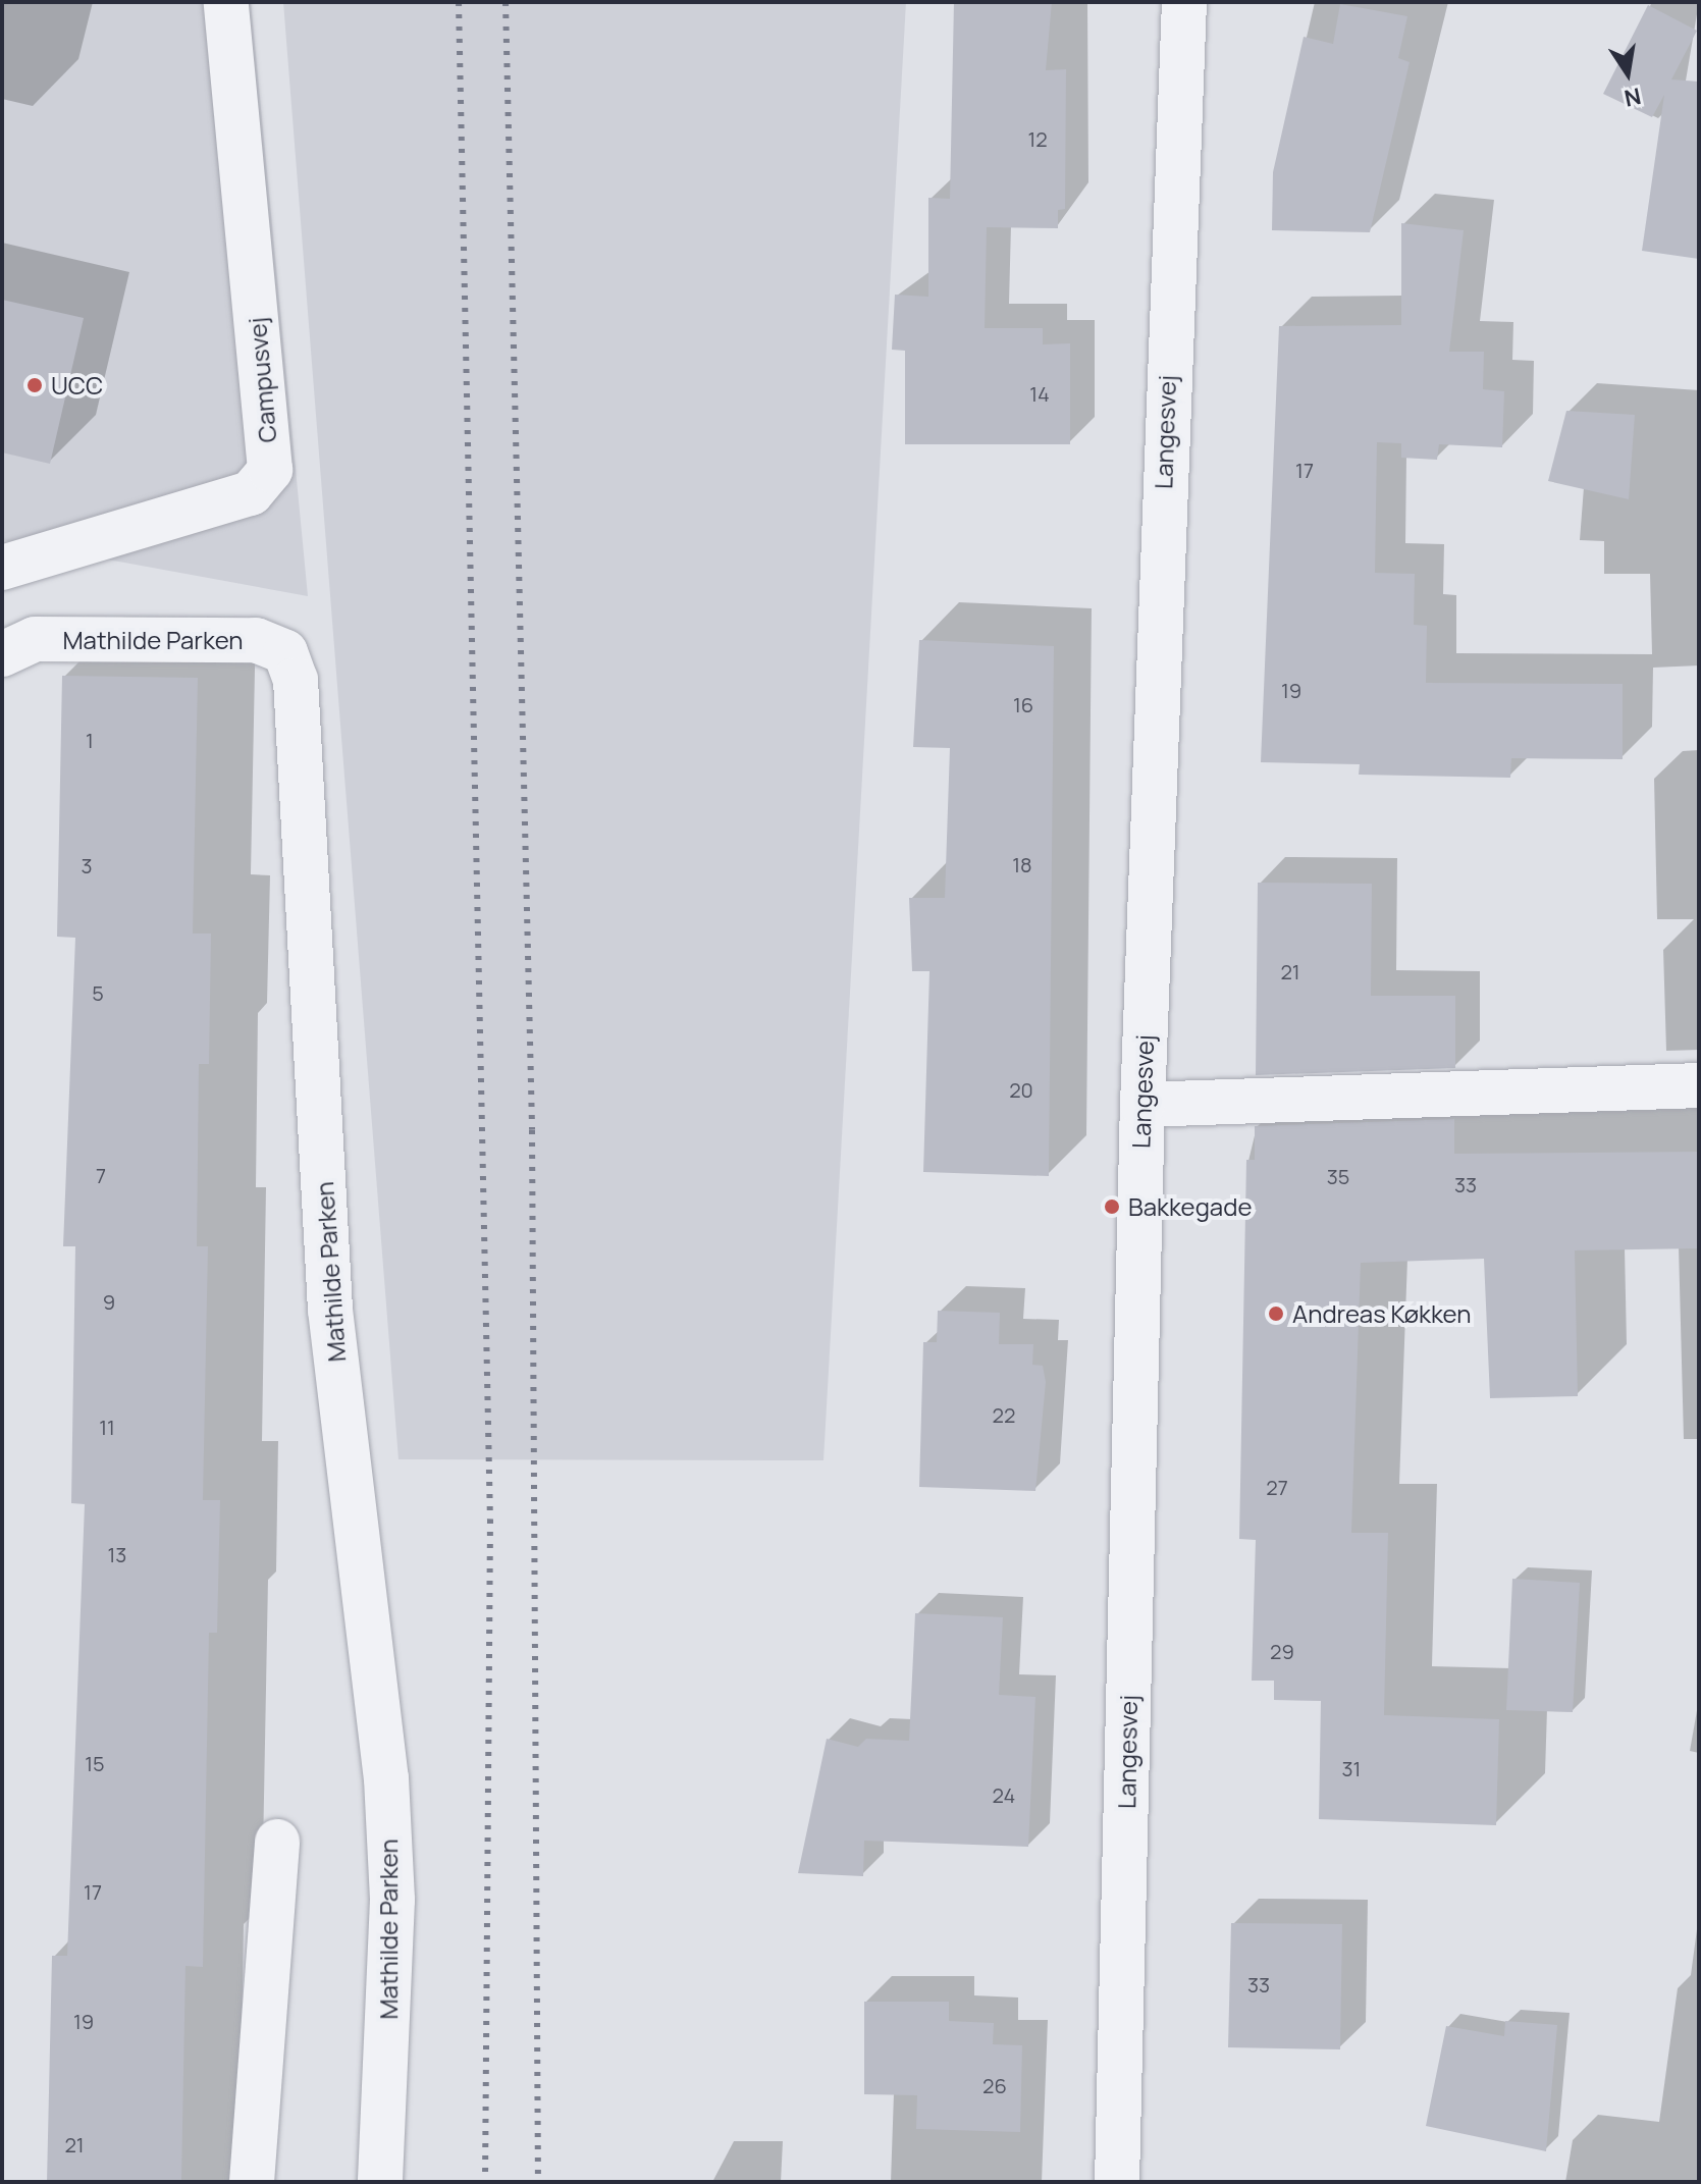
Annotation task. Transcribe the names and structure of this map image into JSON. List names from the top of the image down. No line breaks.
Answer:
{"streets":{"street":["Campusvej","Langesvej","Mathilde Parken"]},"places":["UCC","Bakkegade","Andreas Køkken"],"house_numbers":["12","14","17","19","16","1","18","3","21","5","20","7","35","33","9","22","11","27","13","29","15","31","24","17","33","19","26","21"],"north":"bottom"}
